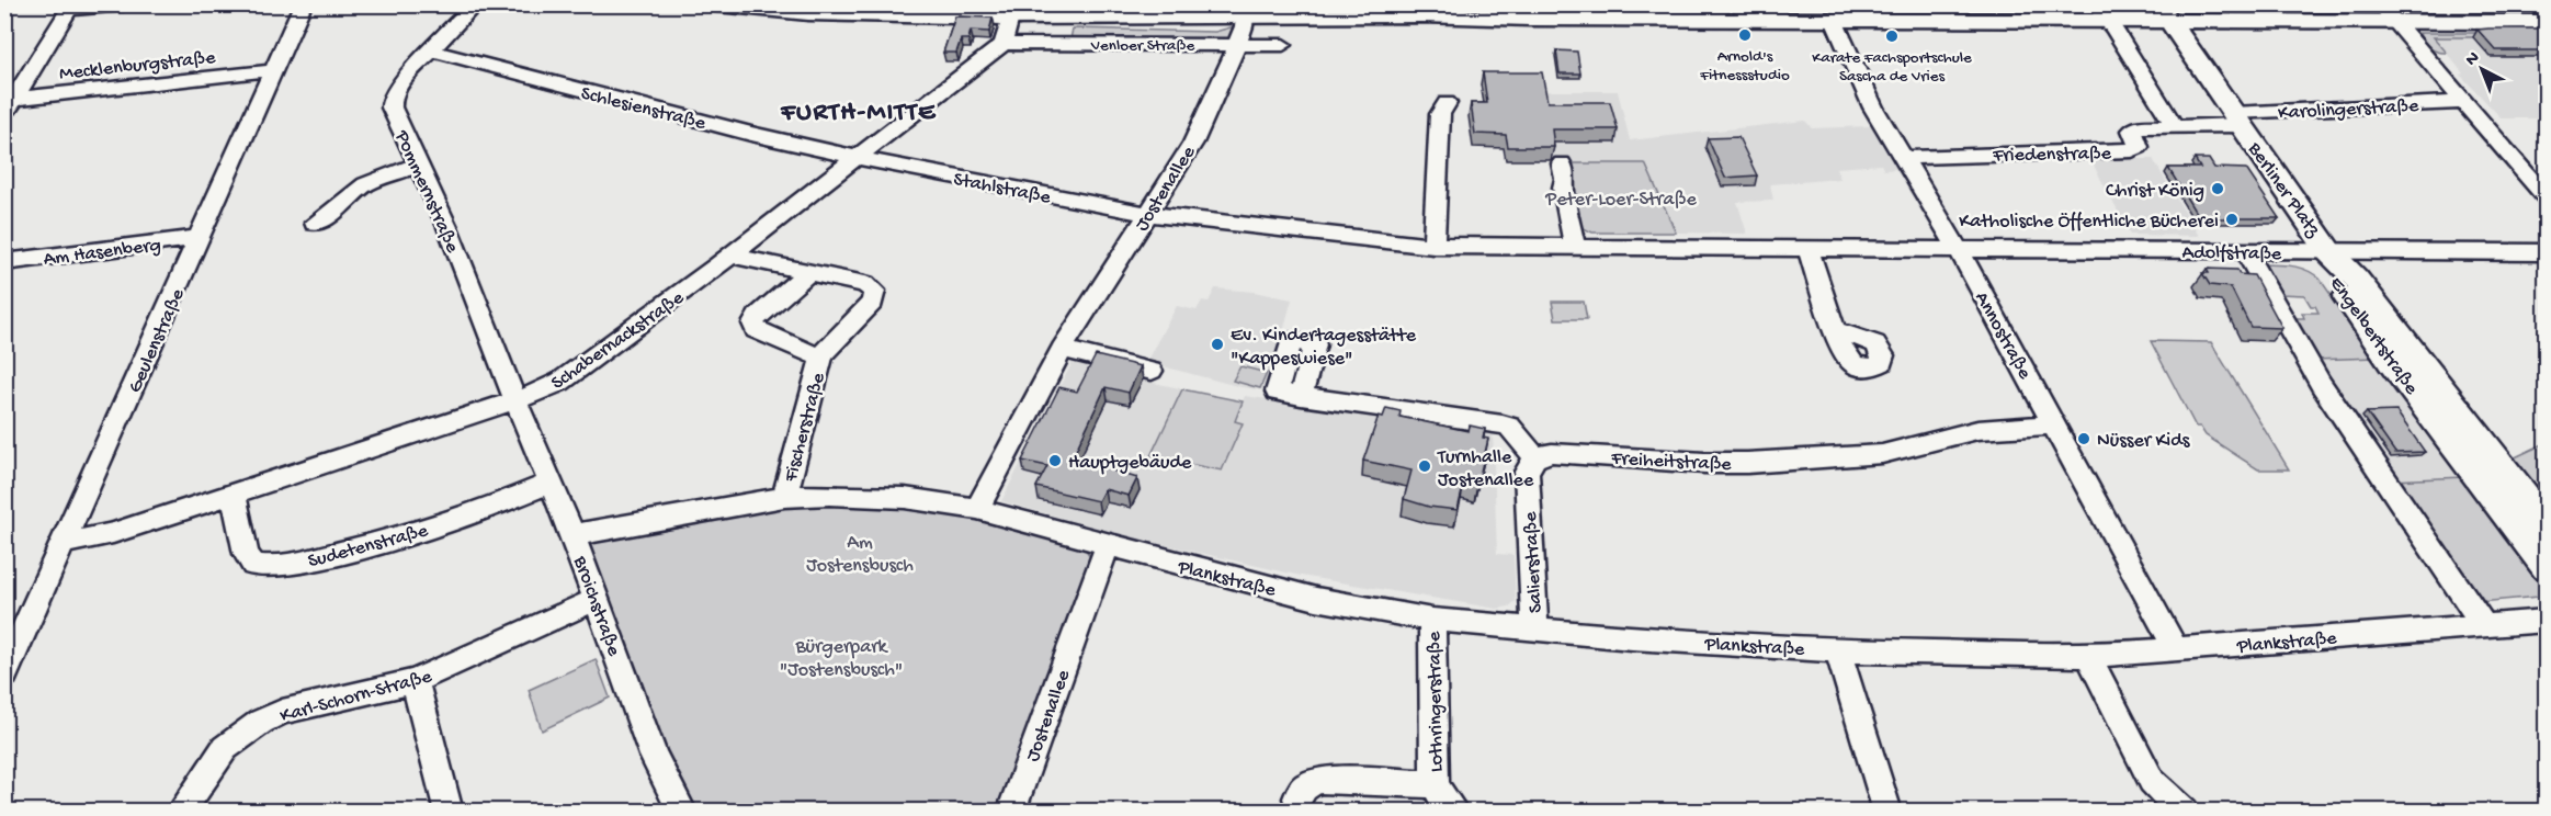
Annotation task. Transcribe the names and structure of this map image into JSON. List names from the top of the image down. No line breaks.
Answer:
{"streets":{"main road":["Venloer Straße","Berliner Platz","Engelbertstraße"],"street":["Mecklenburgstraße","Schlesienstraße","Karolingerstraße","Friedenstraße","Stahlstraße","Jostenallee","Pommernstraße","Am Hasenberg","Adolfstraße","Annostraße","Schabernackstraße","Geulenstraße","Fischerstraße","Freiheitstraße","Sudetenstraße","Salierstraße","Plankstraße","Broichstraße","Karl-Schorn-Straße","Lothringerstraße"]},"crossings":[["Venloer Straße","Jostenallee"],["Venloer Straße","Berliner Platz"],["Venloer Straße","Annostraße"],["Venloer Straße","Schabernackstraße"],["Mecklenburgstraße","Geulenstraße"],["Schlesienstraße","Stahlstraße"],["Schlesienstraße","Pommernstraße"],["Schlesienstraße","Schabernackstraße"],["Karolingerstraße","Berliner Platz"],["Friedenstraße","Berliner Platz"],["Friedenstraße","Annostraße"],["Stahlstraße","Jostenallee"],["Stahlstraße","Schabernackstraße"],["Jostenallee","Plankstraße"],["Berliner Platz","Adolfstraße"],["Berliner Platz","Engelbertstraße"],["Pommernstraße","Schabernackstraße"],["Pommernstraße","Broichstraße"],["Am Hasenberg","Geulenstraße"],["Adolfstraße","Annostraße"],["Adolfstraße","Engelbertstraße"],["Annostraße","Freiheitstraße"],["Annostraße","Plankstraße"],["Schabernackstraße","Geulenstraße"],["Schabernackstraße","Fischerstraße"],["Schabernackstraße","Sudetenstraße"],["Schabernackstraße","Broichstraße"],["Freiheitstraße","Salierstraße"],["Sudetenstraße","Broichstraße"],["Salierstraße","Plankstraße"],["Plankstraße","Lothringerstraße"],["Broichstraße","Karl-Schorn-Straße"]],"districts":["FURTH-MITTE"],"parks":["Peter-Loer-Straße","Am Jostensbusch","Bürgerpark \"Jostensbusch\""],"places":["Arnold's Fitnessstudio","Karate Fachsportschule Sascha de Vries","Christ König","Katholische Öffentliche Bücherei","Ev. Kindertagesstätte \"Kappeswiese\"","Nüsser Kids","Hauptgebäude","Turnhalle Jostenallee"],"north":"top left"}
